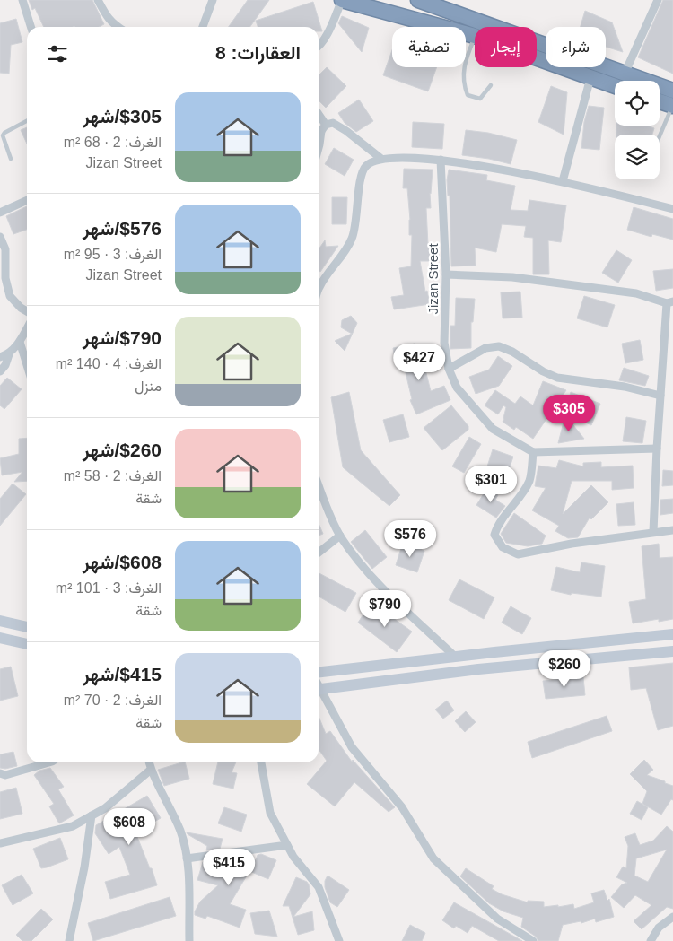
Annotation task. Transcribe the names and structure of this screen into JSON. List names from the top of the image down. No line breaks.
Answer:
{"streets":{"street":["Jizan Street"]},"page":{"chip":["شراء","إيجار","تصفية"],"heading":"العقارات: 8","list":[{"name":"$305/شهر","note":"الغرف: 2 · 68 m² · Jizan Street"},{"name":"$576/شهر","note":"الغرف: 3 · 95 m² · Jizan Street"},{"name":"$790/شهر","note":"الغرف: 4 · 140 m² · منزل"},{"name":"$260/شهر","note":"الغرف: 2 · 58 m² · شقة"},{"name":"$608/شهر","note":"الغرف: 3 · 101 m² · شقة"},{"name":"$415/شهر","note":"الغرف: 2 · 70 m² · شقة"}],"price":["$427","$305","$301","$576","$790","$260","$608","$415"]}}
